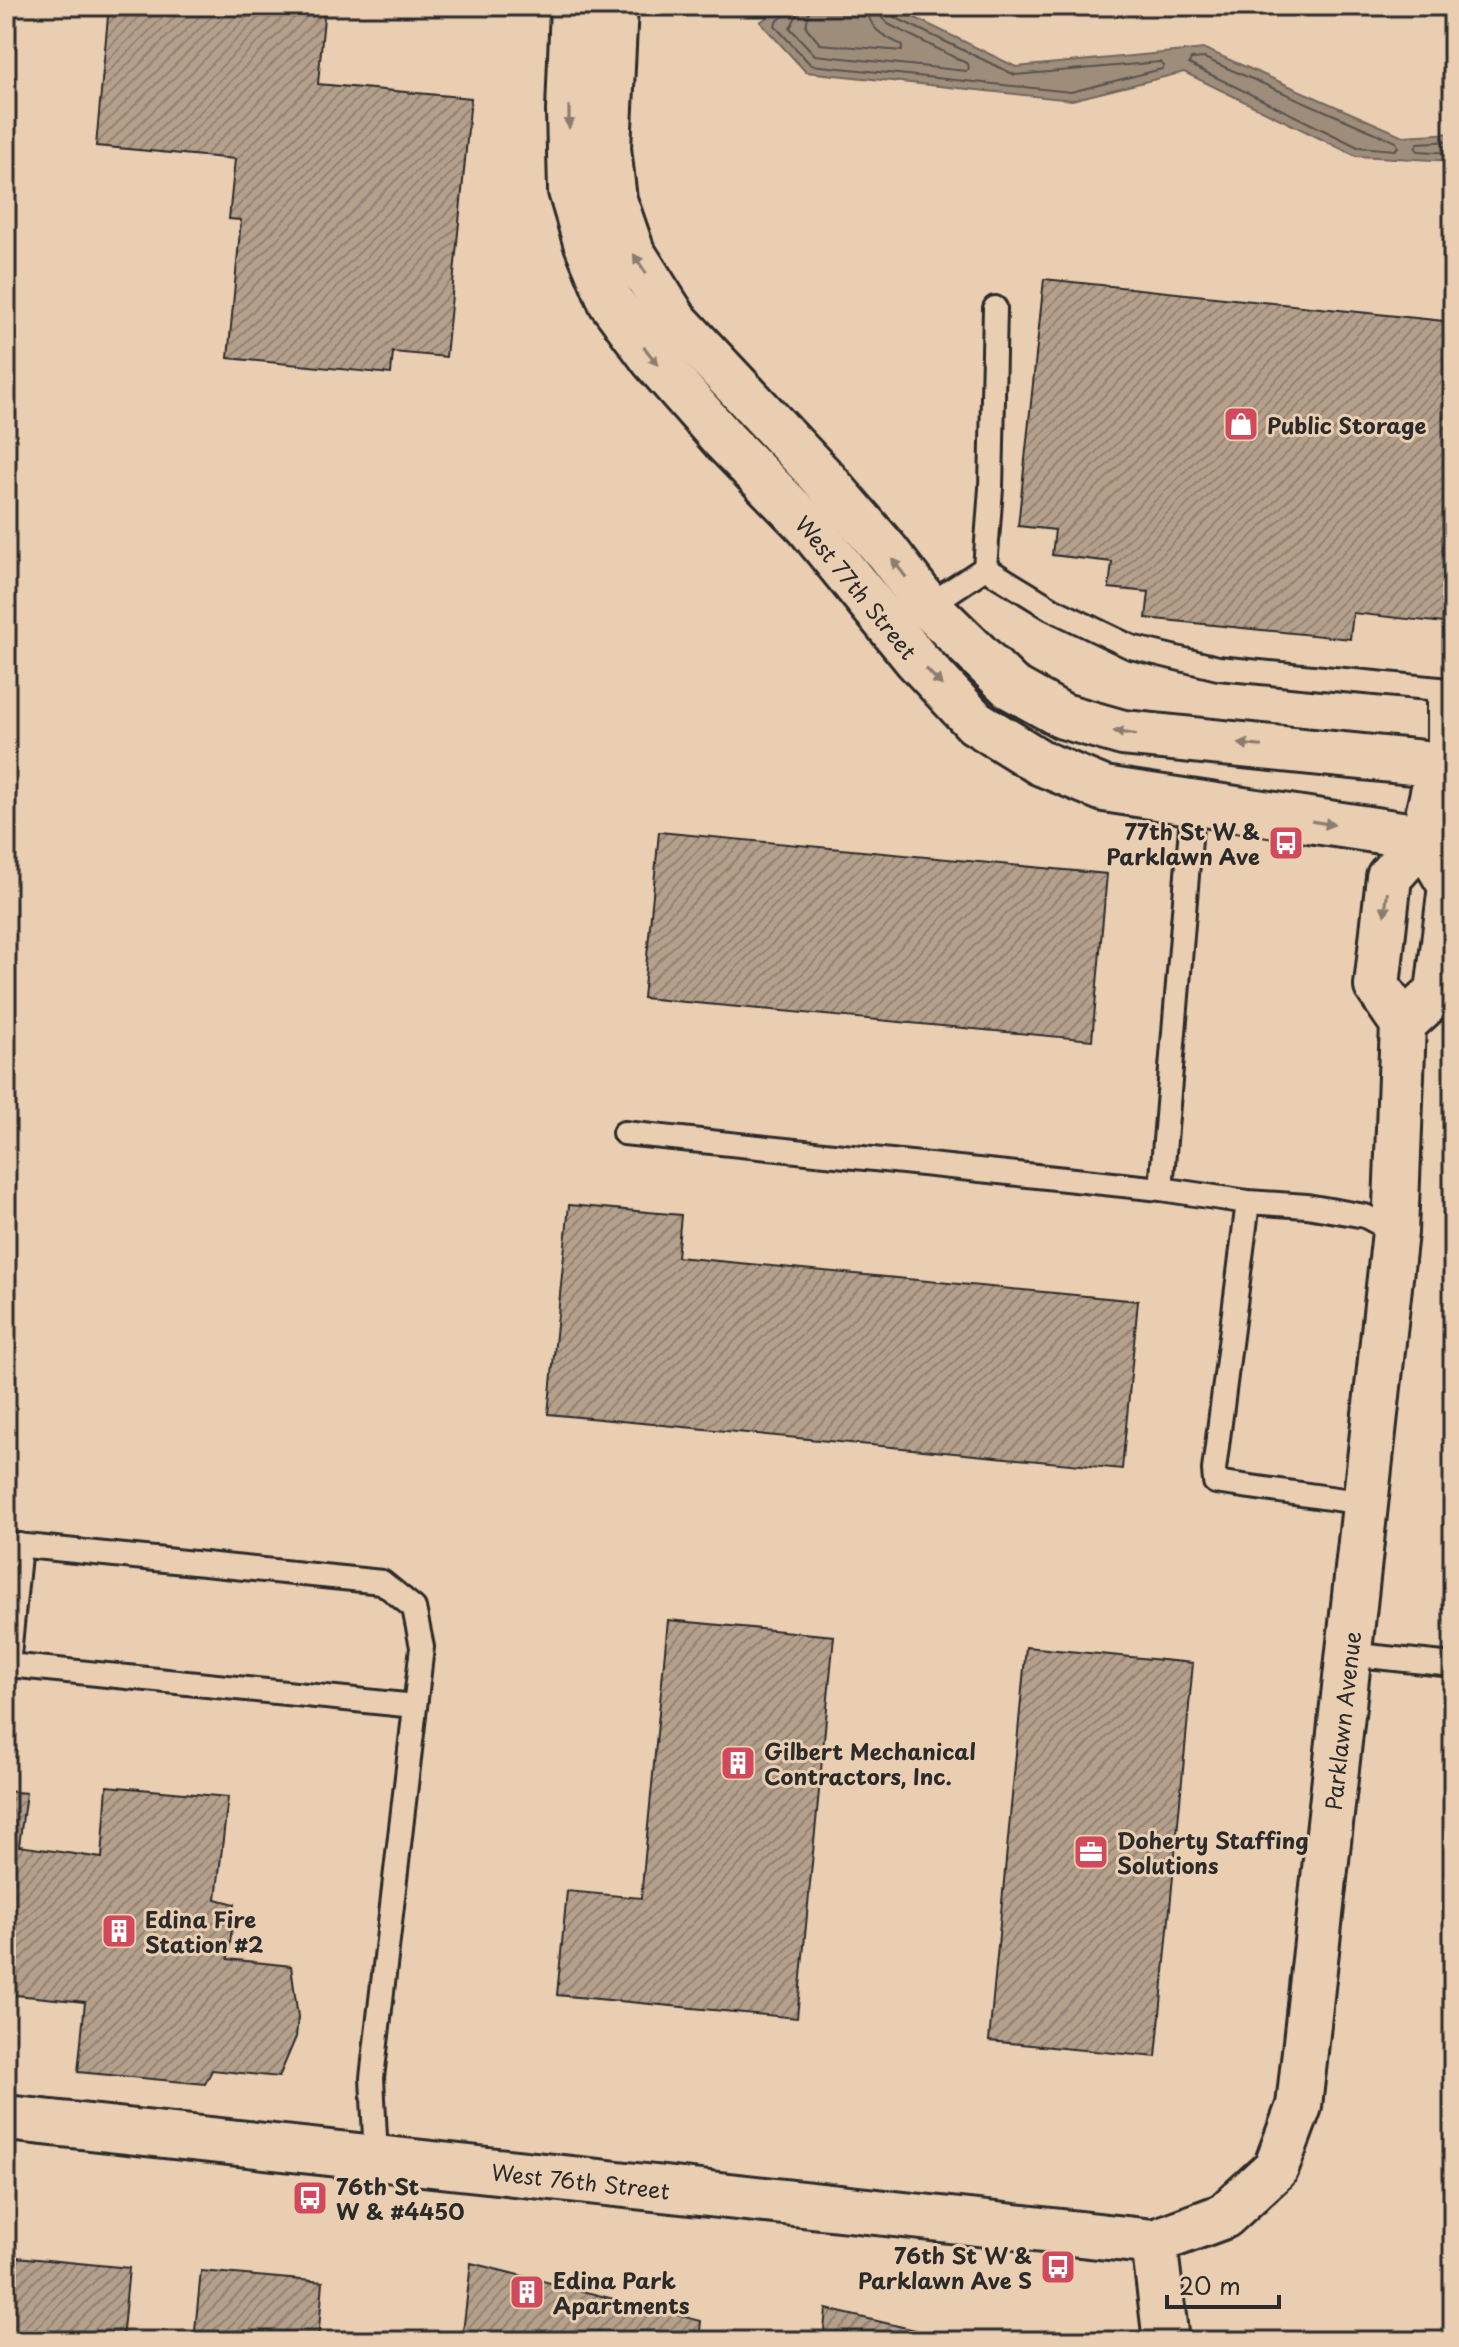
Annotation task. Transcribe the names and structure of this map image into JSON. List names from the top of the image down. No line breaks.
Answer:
{"streets":{"street":["West 77th Street","Parklawn Avenue","West 76th Street"]},"crossings":[["Parklawn Avenue","West 76th Street"]],"places":{"shop":["Public Storage"],"bus stop":["77th St W & Parklawn Ave","76th St W & #4450","76th St W & Parklawn Ave S"],"building":["Gilbert Mechanical Contractors, Inc.","Edina Fire Station #2","Edina Park Apartments"],"office":["Doherty Staffing Solutions"]},"scale_bar":"20 m"}
